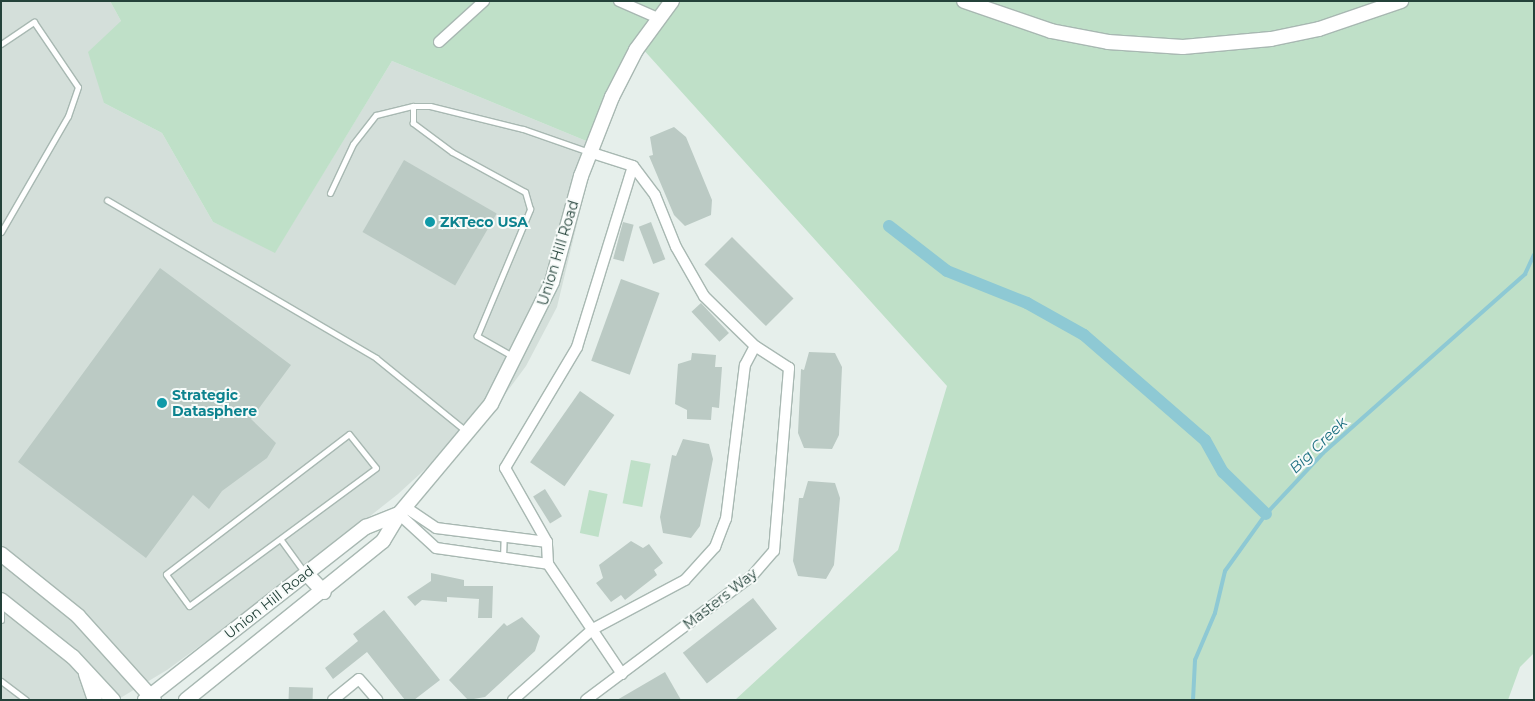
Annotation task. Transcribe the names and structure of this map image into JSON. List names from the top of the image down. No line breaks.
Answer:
{"streets":{"street":["Union Hill Road","Masters Way"]},"water":["Big Creek"],"places":["ZKTeco USA","Strategic Datasphere"]}
